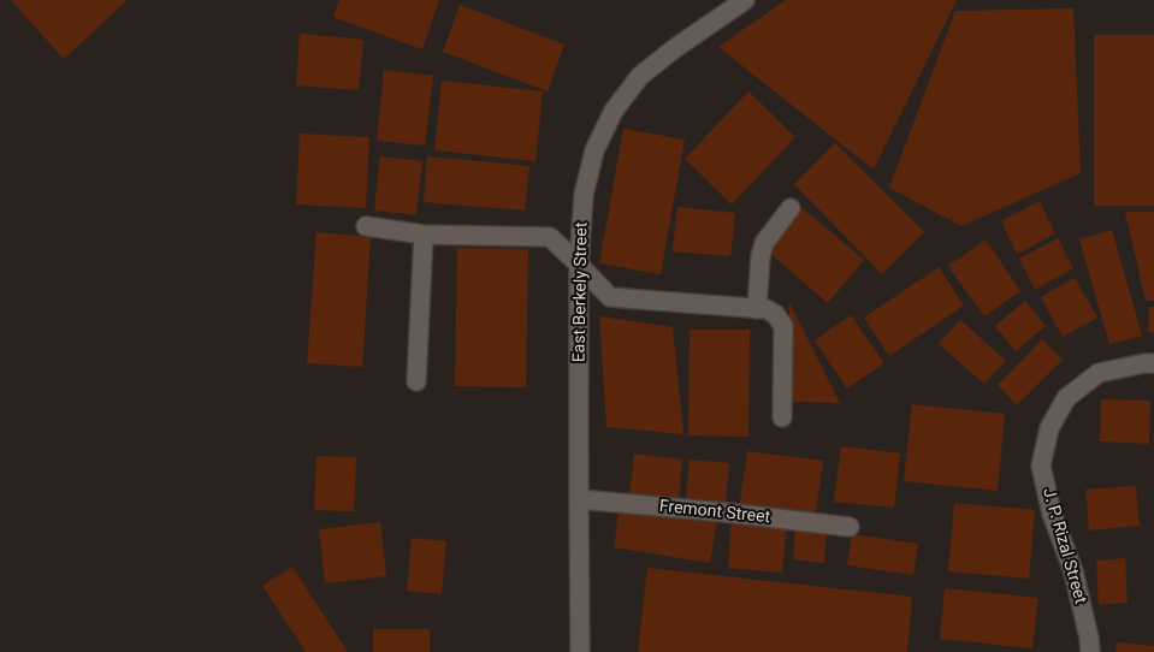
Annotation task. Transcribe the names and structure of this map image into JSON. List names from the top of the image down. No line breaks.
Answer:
{"streets":{"street":["East Berkely Street","Fremont Street","J. P. Rizal Street"]},"crossings":[["East Berkely Street","Fremont Street"]]}
